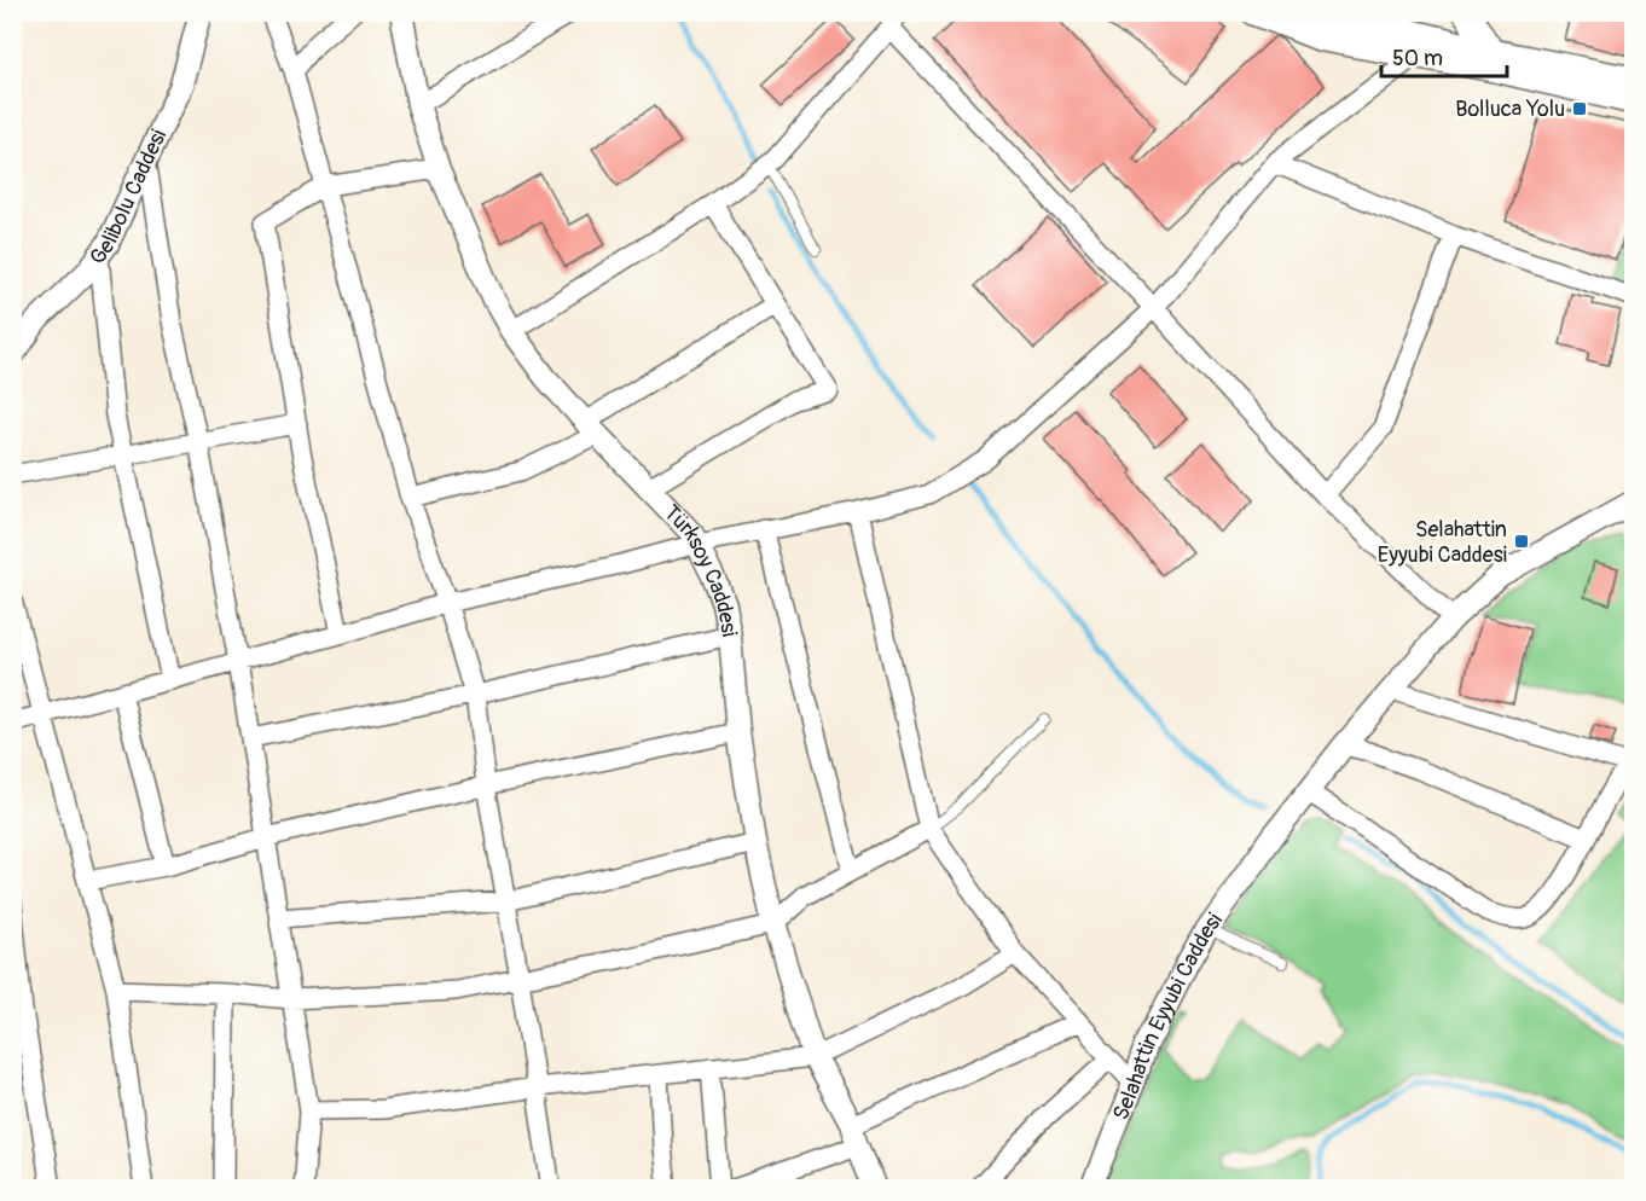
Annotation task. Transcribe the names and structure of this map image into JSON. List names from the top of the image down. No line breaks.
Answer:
{"streets":{"street":["Gelibolu Caddesi","Türksoy Caddesi","Selahattin Eyyubi Caddesi"]},"places":{"transit":["Bolluca Yolu","Selahattin Eyyubi Caddesi"]},"scale_bar":"50 m"}
